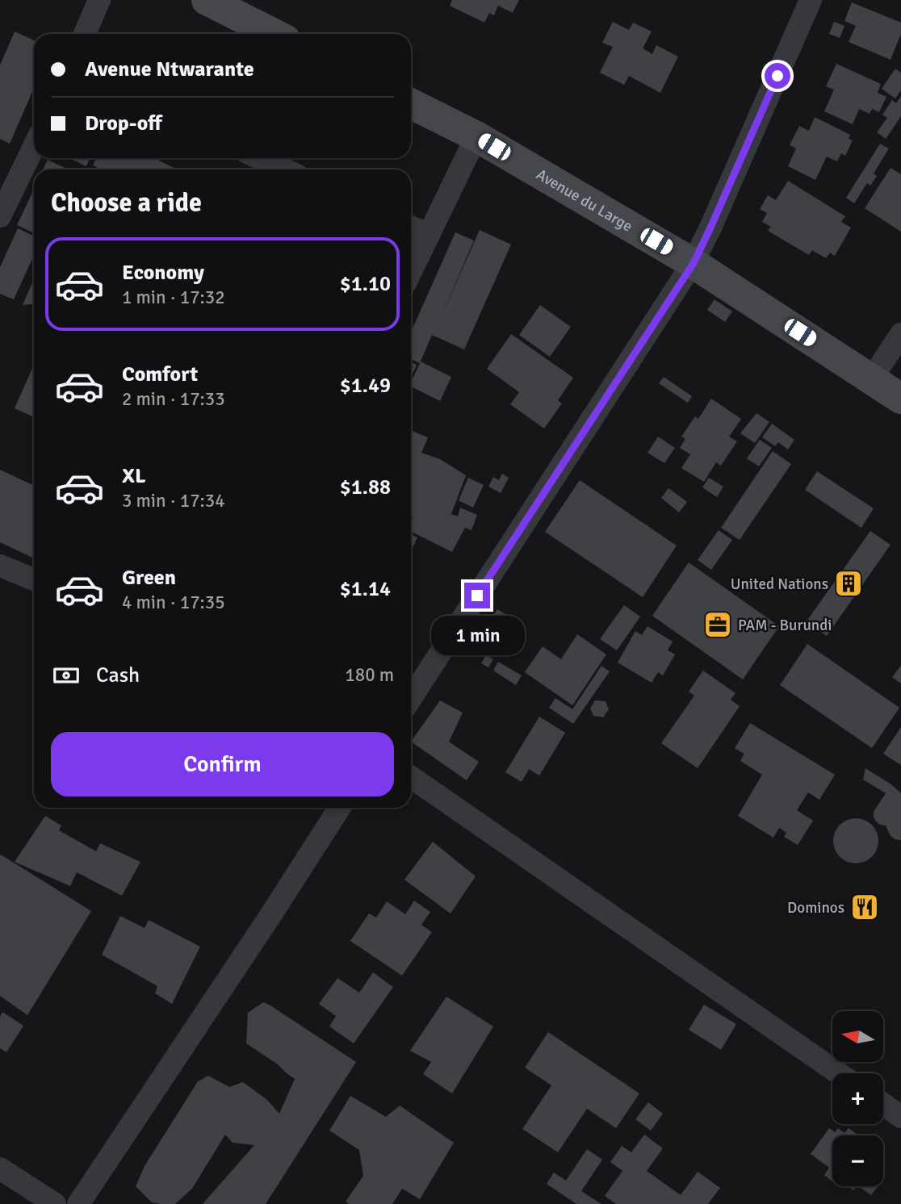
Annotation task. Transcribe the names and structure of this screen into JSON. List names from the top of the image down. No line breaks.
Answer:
{"streets":{"main road":["Avenue du Large"]},"places":{"building":["United Nations"],"office":["PAM - Burundi"],"restaurant":["Dominos"]},"north":"left","page":{"banner":["Avenue Ntwarante","Drop-off"],"heading":"Choose a ride","list":[{"name":"Economy","note":"1 min · 17:32","value":"$1.10"},{"name":"Comfort","note":"2 min · 17:33","value":"$1.49"},{"name":"XL","note":"3 min · 17:34","value":"$1.88"},{"name":"Green","note":"4 min · 17:35","value":"$1.14"}],"bubble":"1 min","pay":["Cash","180 m"],"buttons":"Confirm","map_buttons":["+","−"]}}
